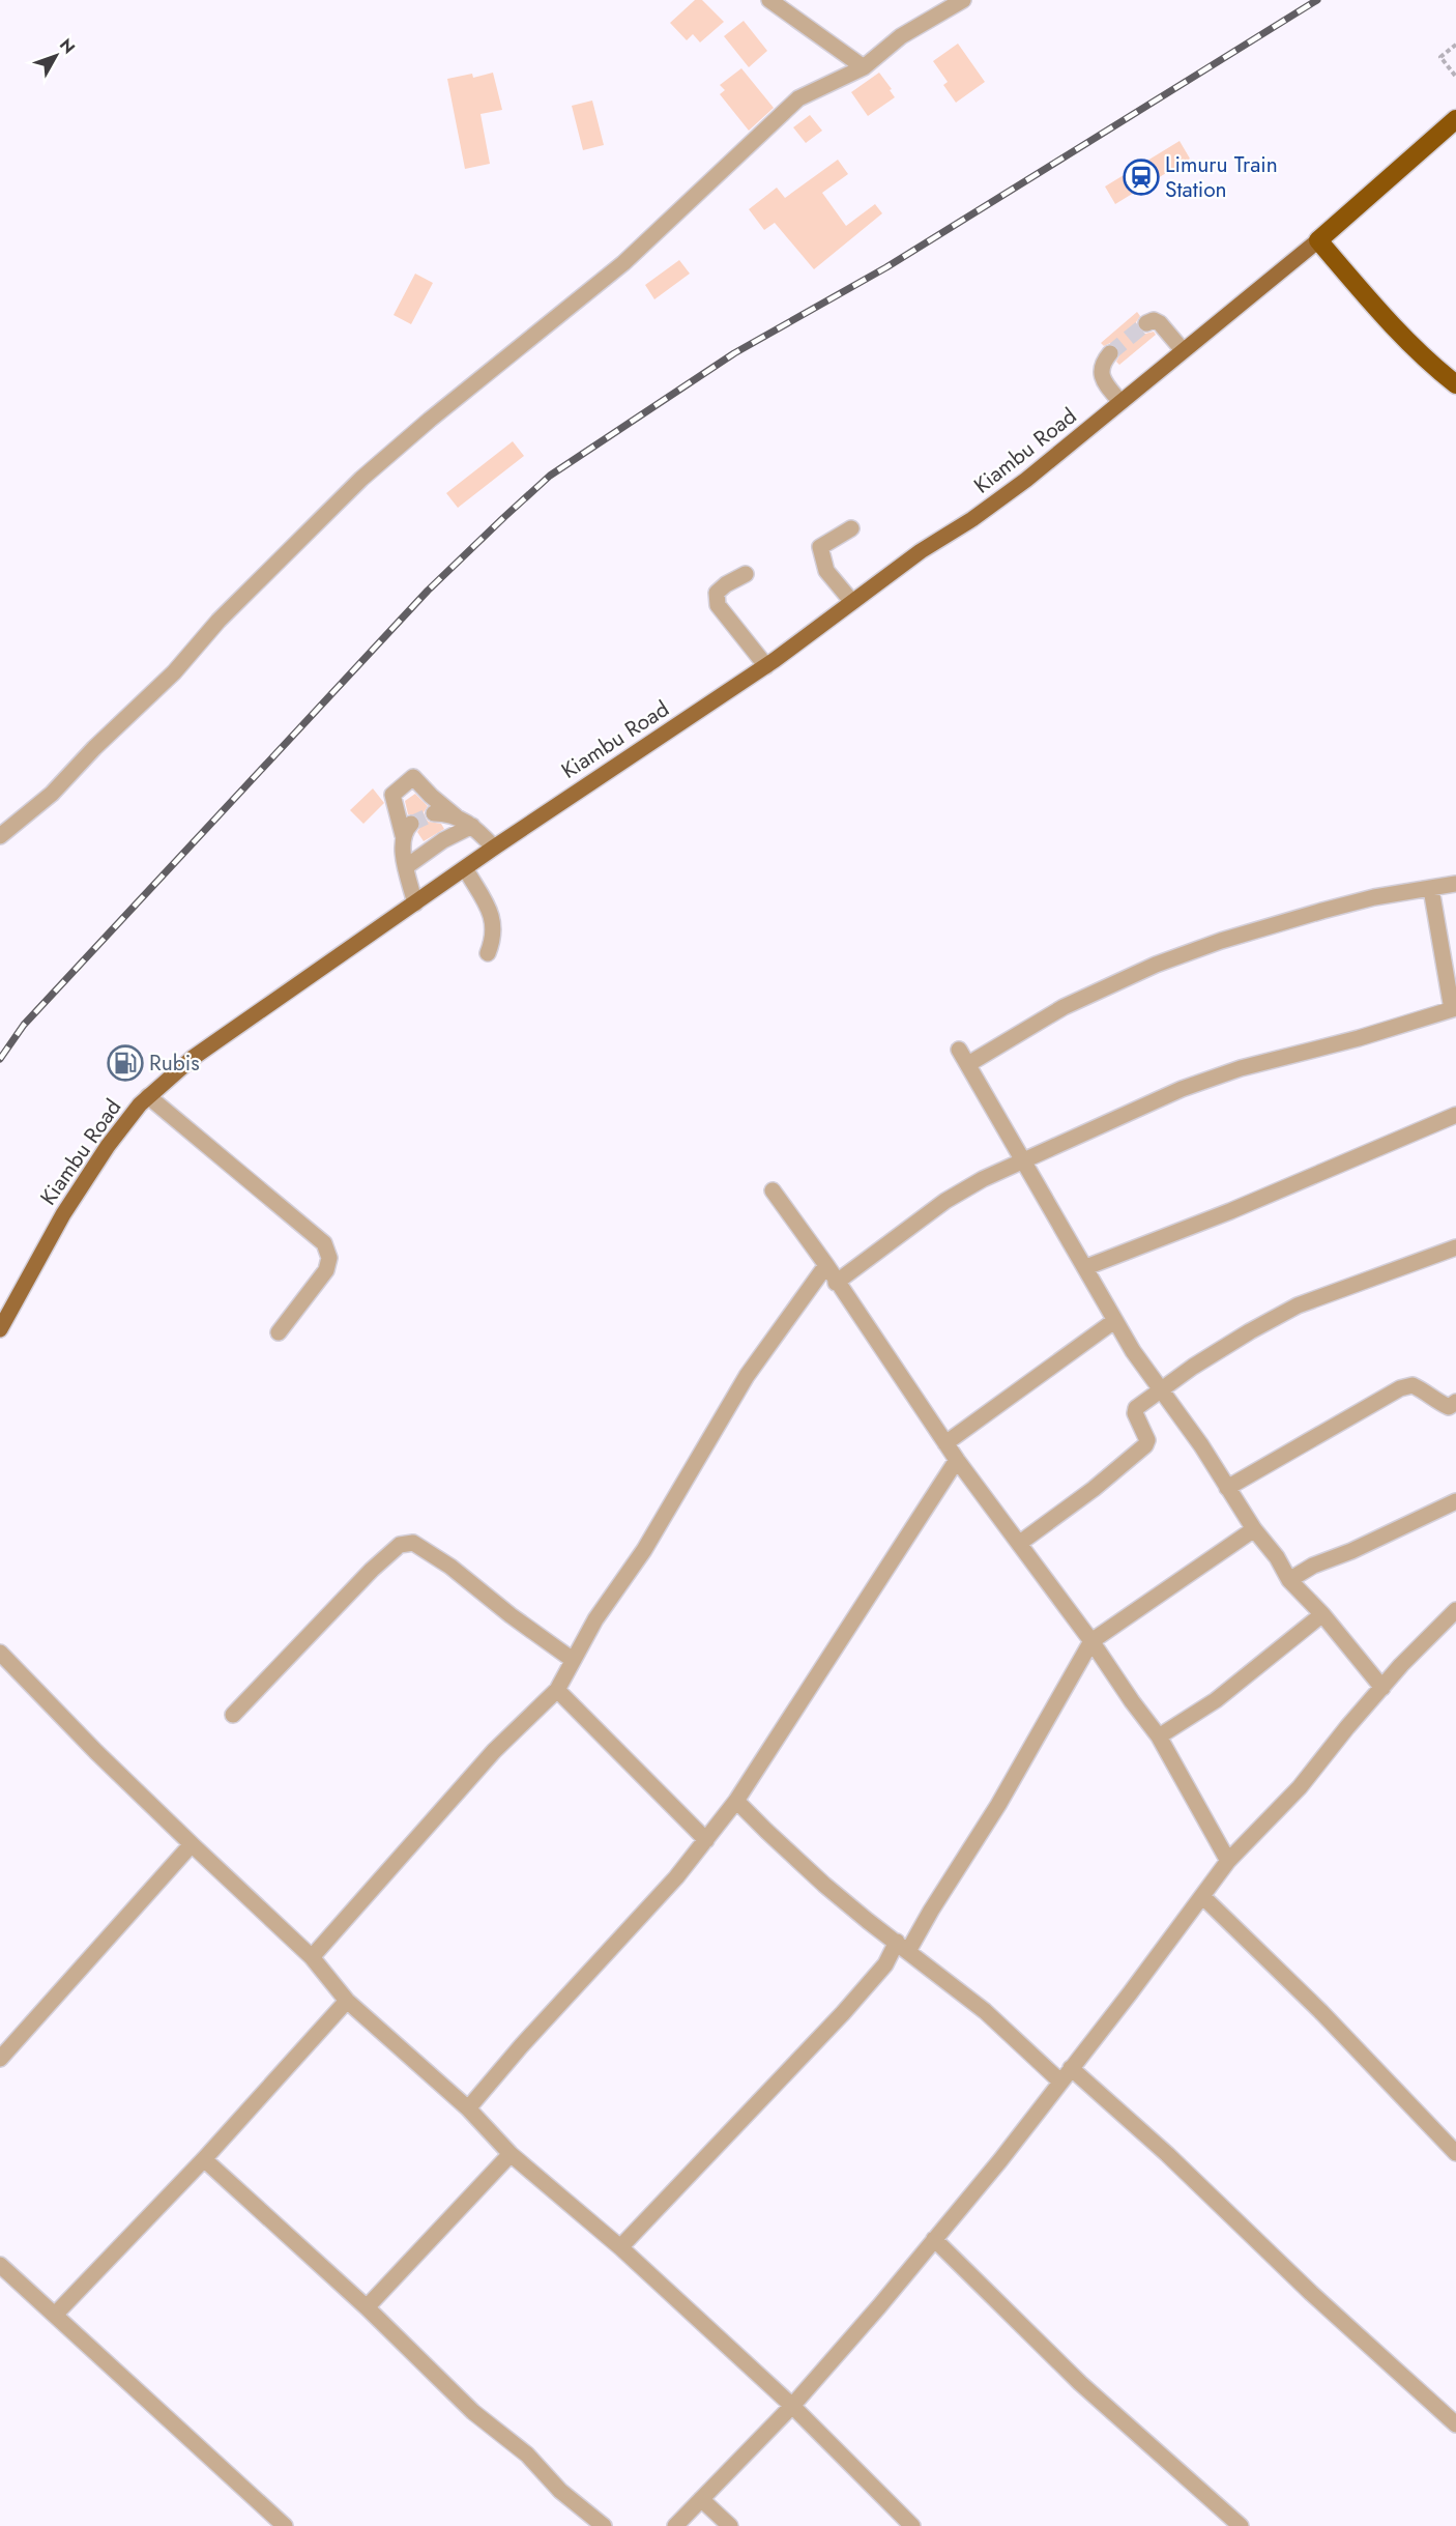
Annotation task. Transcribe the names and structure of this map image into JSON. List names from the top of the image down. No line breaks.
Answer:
{"streets":{"main road":["Kiambu Road"]},"places":{"station":["Limuru Train Station"],"fuel station":["Rubis"]},"north":"top right"}
